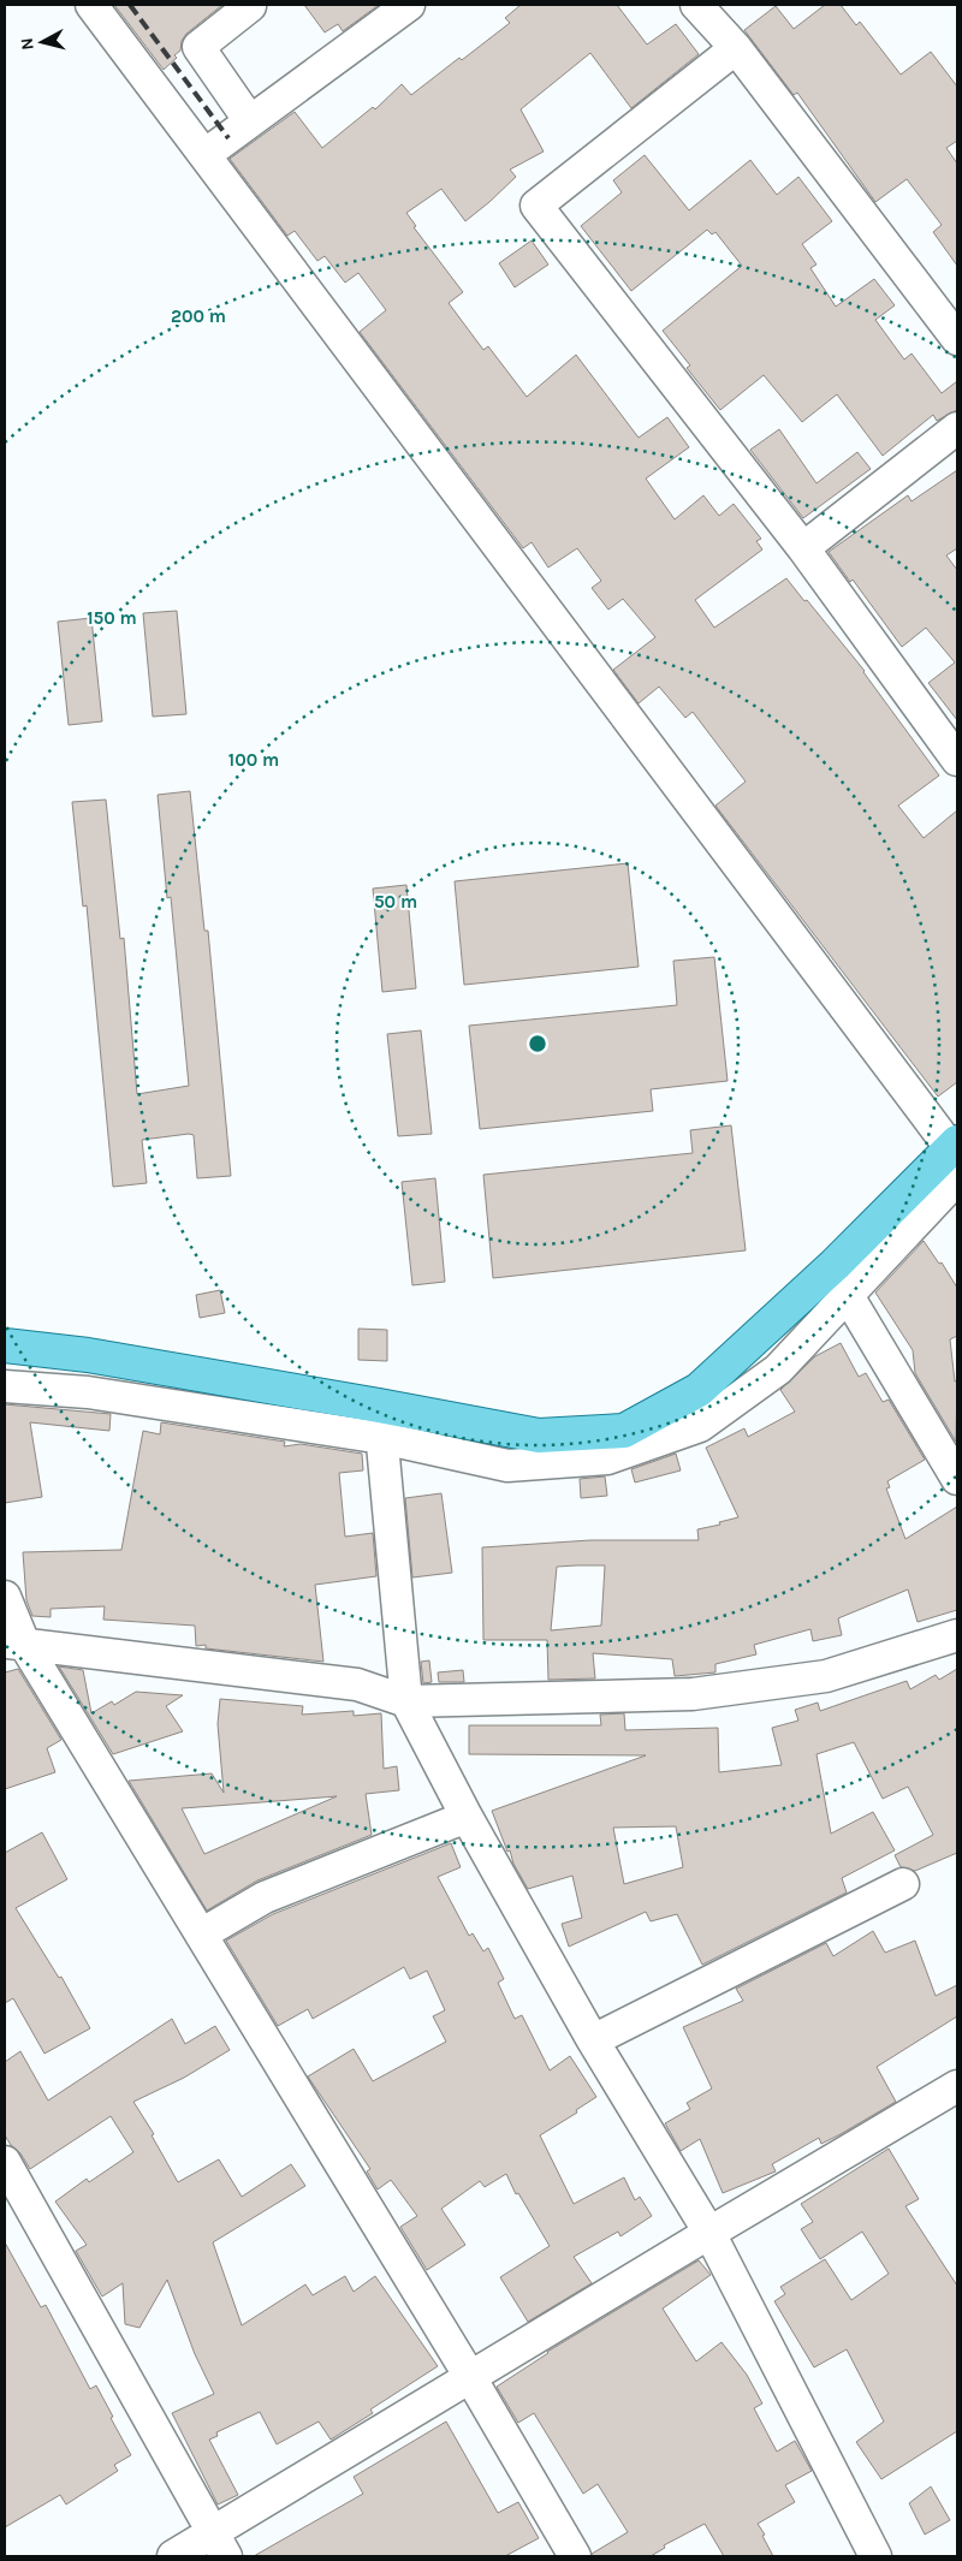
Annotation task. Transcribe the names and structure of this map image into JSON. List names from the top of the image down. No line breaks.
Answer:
{"north":"left","rings":["200 m","150 m","100 m","50 m"]}
